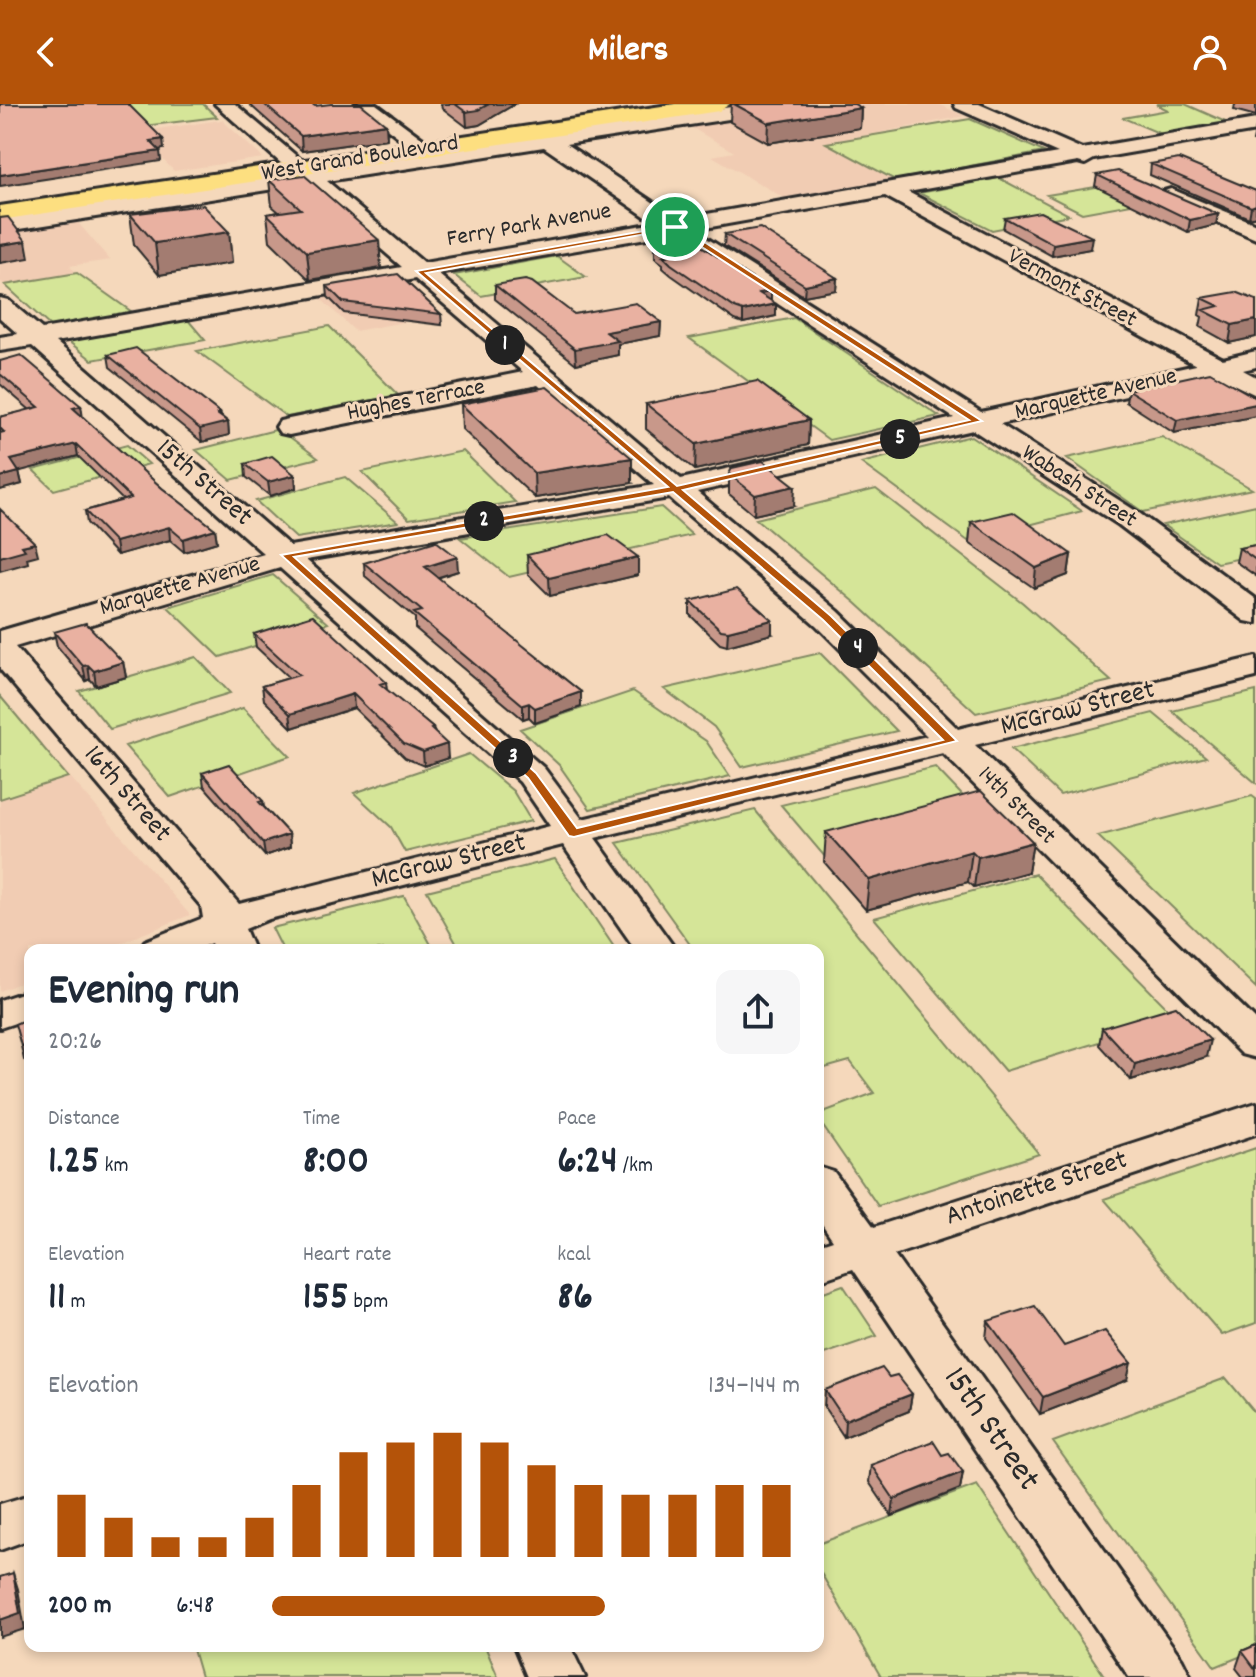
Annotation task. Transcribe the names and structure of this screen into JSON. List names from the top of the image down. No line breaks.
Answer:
{"streets":{"main road":["West Grand Boulevard"],"street":["Ferry Park Avenue","Vermont Street","Marquette Avenue","Hughes Terrace","15th Street","Wabash Street","McGraw Street","16th Street","14th Street","Antoinette Street"]},"crossings":[["West Grand Boulevard","Wabash Street"],["West Grand Boulevard","14th Street"],["Ferry Park Avenue","Vermont Street"],["Ferry Park Avenue","15th Street"],["Ferry Park Avenue","Wabash Street"],["Ferry Park Avenue","14th Street"],["Vermont Street","Marquette Avenue"],["Marquette Avenue","15th Street"],["Marquette Avenue","Wabash Street"],["Marquette Avenue","14th Street"],["Hughes Terrace","14th Street"],["15th Street","McGraw Street"],["15th Street","Antoinette Street"],["McGraw Street","16th Street"],["McGraw Street","14th Street"]],"page":{"header":"Milers","pins":["1","5","2","4","3"],"heading":["Evening run","20:26"],"stats":[["Distance","1.25 km"],["Time","8:00"],["Pace","6:24 /km"],["Elevation","11 m"],["Heart rate","155 bpm"],["kcal","86"]],"chart":["Elevation","134–144 m"],"list":[{"name":"200 m","note":"6:48"}]}}
